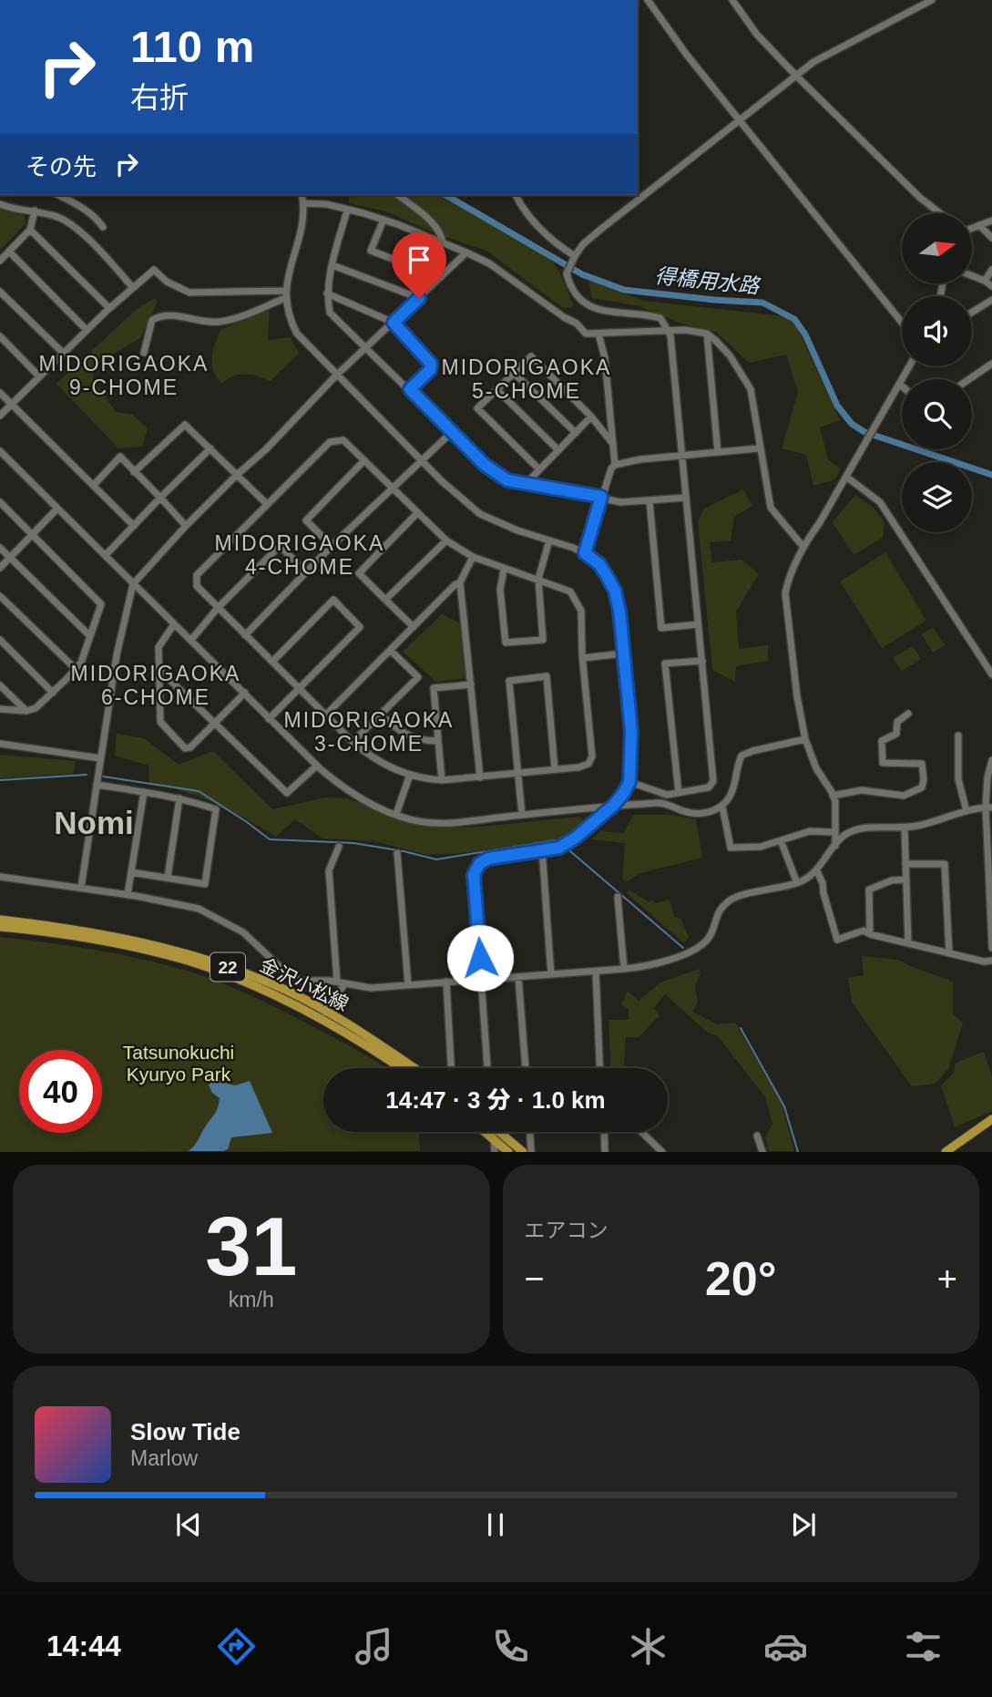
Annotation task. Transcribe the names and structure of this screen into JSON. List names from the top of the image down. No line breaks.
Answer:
{"streets":{"main road":["22","金沢小松線"]},"districts":["MIDORIGAOKA 9-CHOME","MIDORIGAOKA 5-CHOME","MIDORIGAOKA 4-CHOME","MIDORIGAOKA 6-CHOME","MIDORIGAOKA 3-CHOME","Nomi"],"water":["得橋用水路"],"parks":["Tatsunokuchi Kyuryo Park"],"north":"right","page":{"turn":["110 m","右折"],"then":"その先","limit":"40","trip":"14:47 · 3 分 · 1.0 km","tile":[["31","km/h"],"エアコン"],"heat":["−","20°","+"],"song":["Slow Tide","Marlow"],"tabs":"14:44"}}
